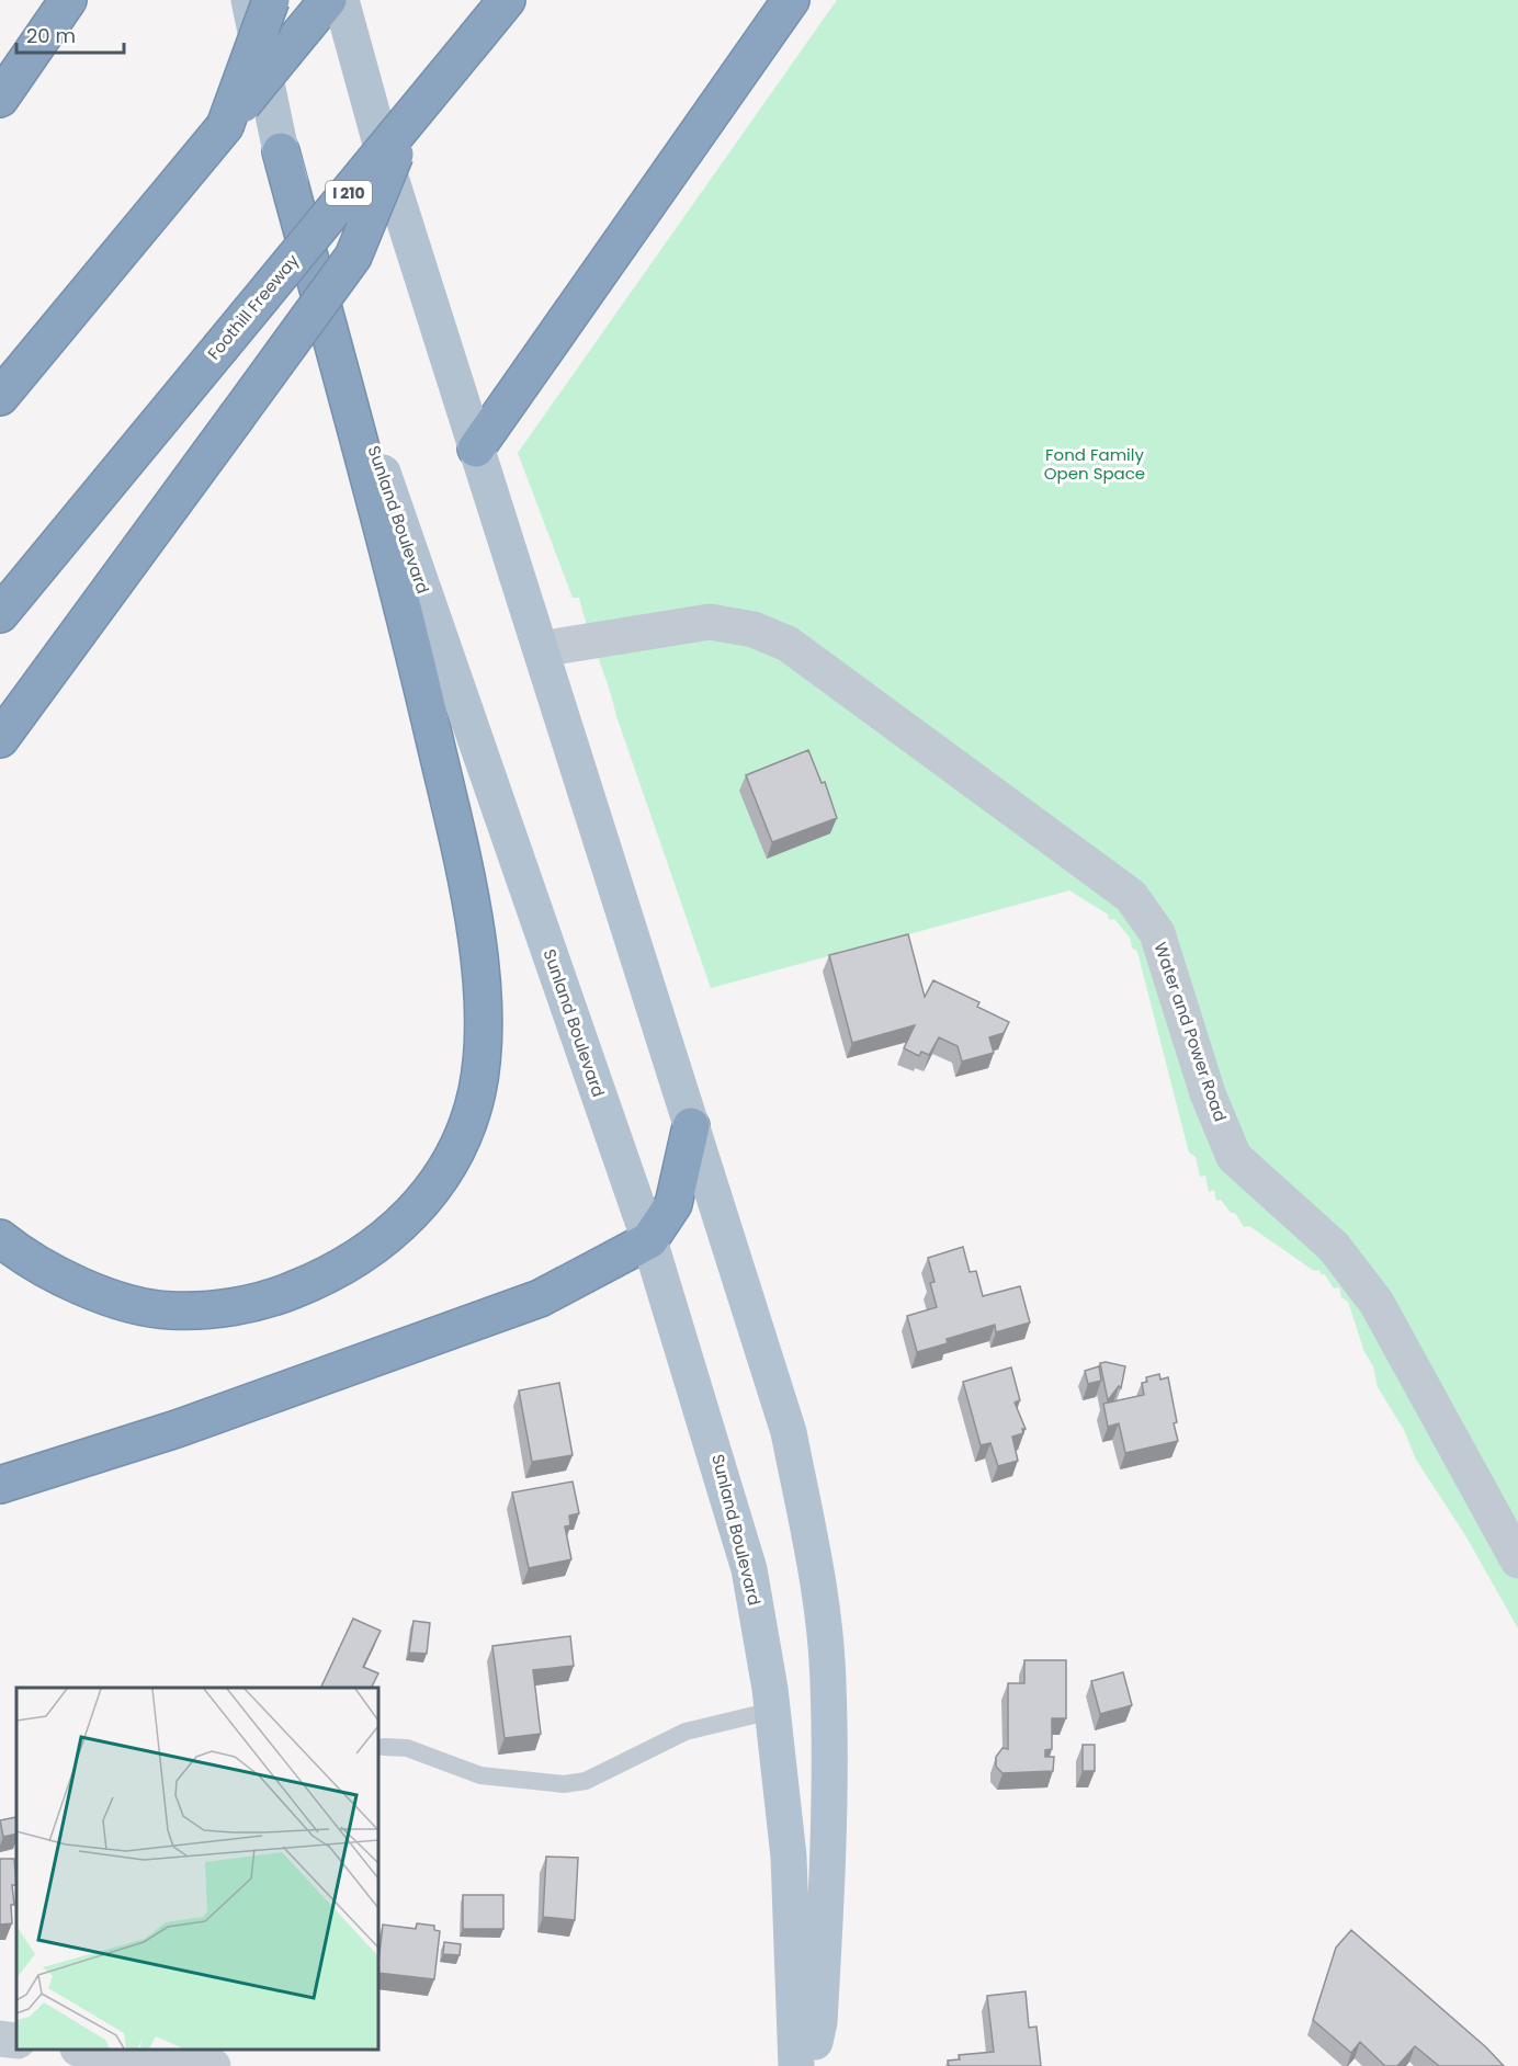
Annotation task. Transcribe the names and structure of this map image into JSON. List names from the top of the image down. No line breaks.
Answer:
{"streets":{"highway":["I 210","Foothill Freeway"],"main road":["Sunland Boulevard"],"street":["Water and Power Road"]},"parks":["Fond Family Open Space"],"scale_bar":"20 m"}
